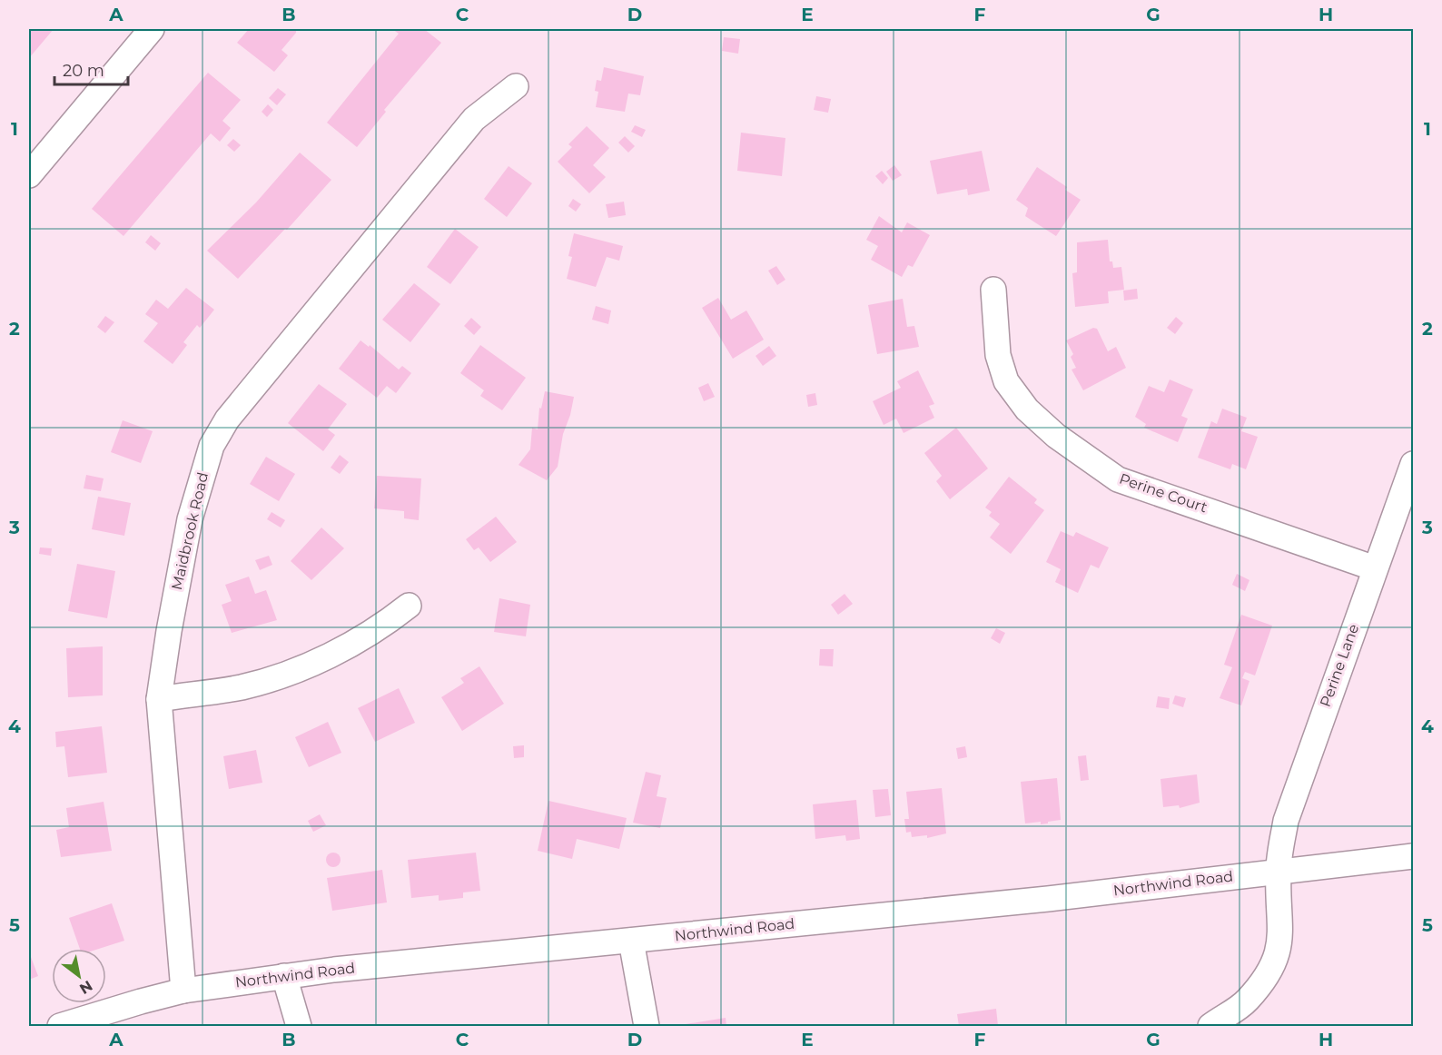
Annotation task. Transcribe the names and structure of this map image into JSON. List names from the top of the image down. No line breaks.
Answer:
{"streets":{"street":["Perine Court","Maidbrook Road","Perine Lane","Northwind Road"]},"crossings":[["Perine Court","Perine Lane"],["Maidbrook Road","Northwind Road"],["Perine Lane","Northwind Road"]],"scale_bar":"20 m","north":"bottom right","grid":{"columns":["A","B","C","D","E","F","G","H"],"rows":["1","2","3","4","5"]}}
